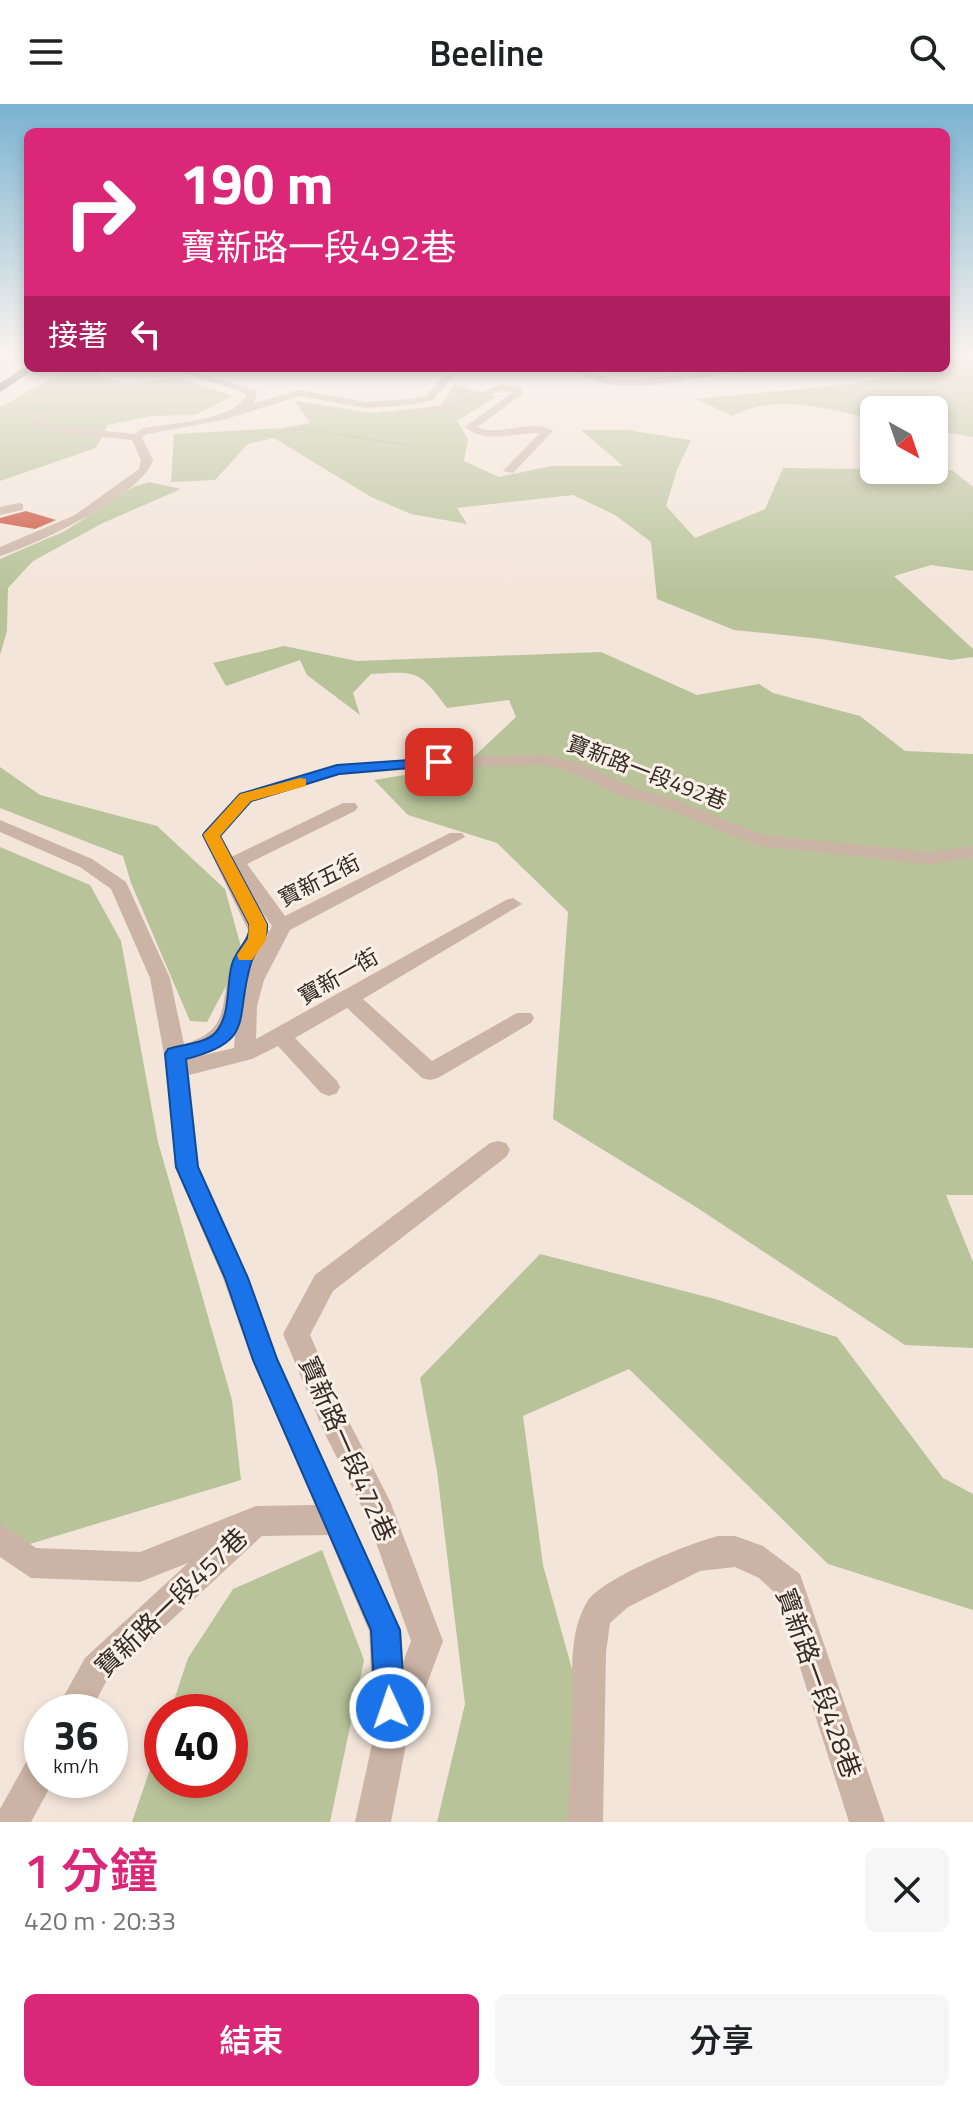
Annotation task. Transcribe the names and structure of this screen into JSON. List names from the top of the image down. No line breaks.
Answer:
{"streets":{"street":["寶新路一段492巷","寶新五街","寶新一街","寶新路一段472巷","寶新路一段457巷","寶新路一段428巷"]},"crossings":[["寶新路一段492巷","寶新一街"],["寶新五街","寶新一街"]],"north":"bottom right","page":{"header":"Beeline","turn":["190 m","寶新路一段492巷"],"then":"接著","speed":"36 km/h","limit":"40","heading":["1 分鐘","420 m · 20:33"],"buttons":["結束","分享"]}}
